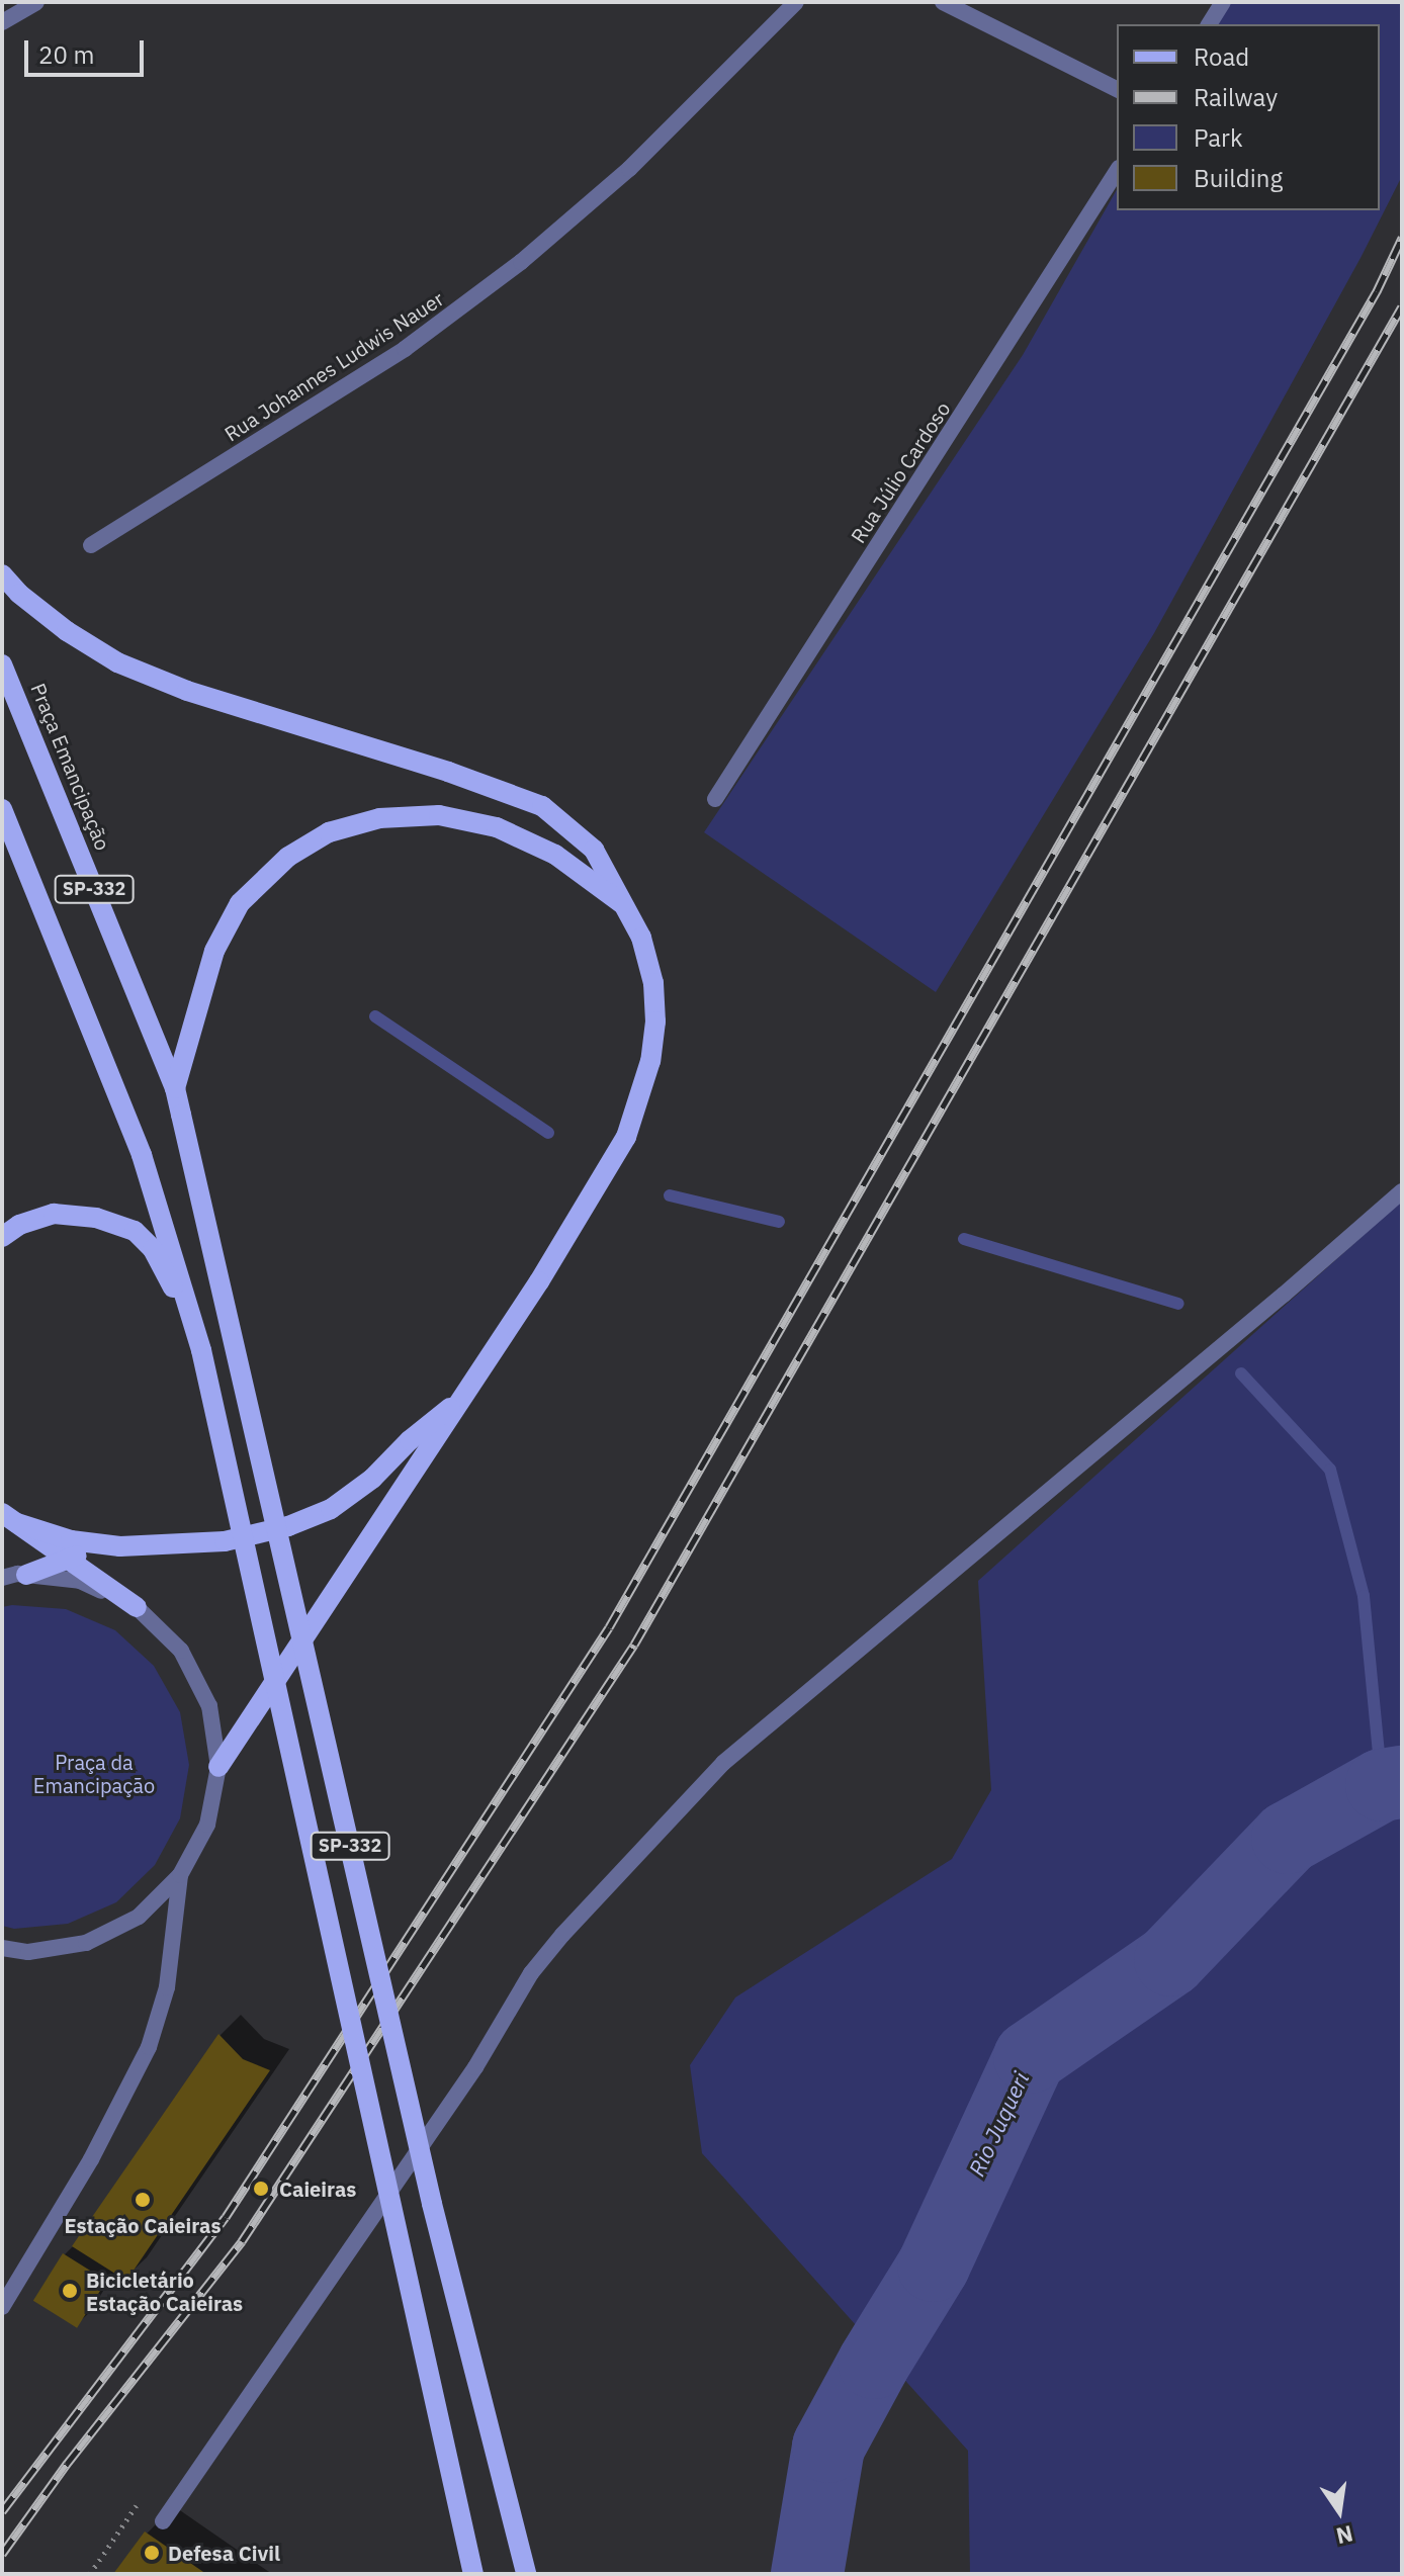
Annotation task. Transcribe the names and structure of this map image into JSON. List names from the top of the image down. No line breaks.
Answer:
{"streets":{"main road":["Praça Emancipação","SP-332"],"street":["Rua Johannes Ludwis Nauer","Rua Júlio Cardoso"]},"water":["Rio Juqueri"],"parks":["Praça da Emancipação"],"places":["Caieiras","Estação Caieiras","Bicicletário Estação Caieiras","Defesa Civil"],"legend":["Road","Railway","Park","Building"],"scale_bar":"20 m","north":"bottom"}
